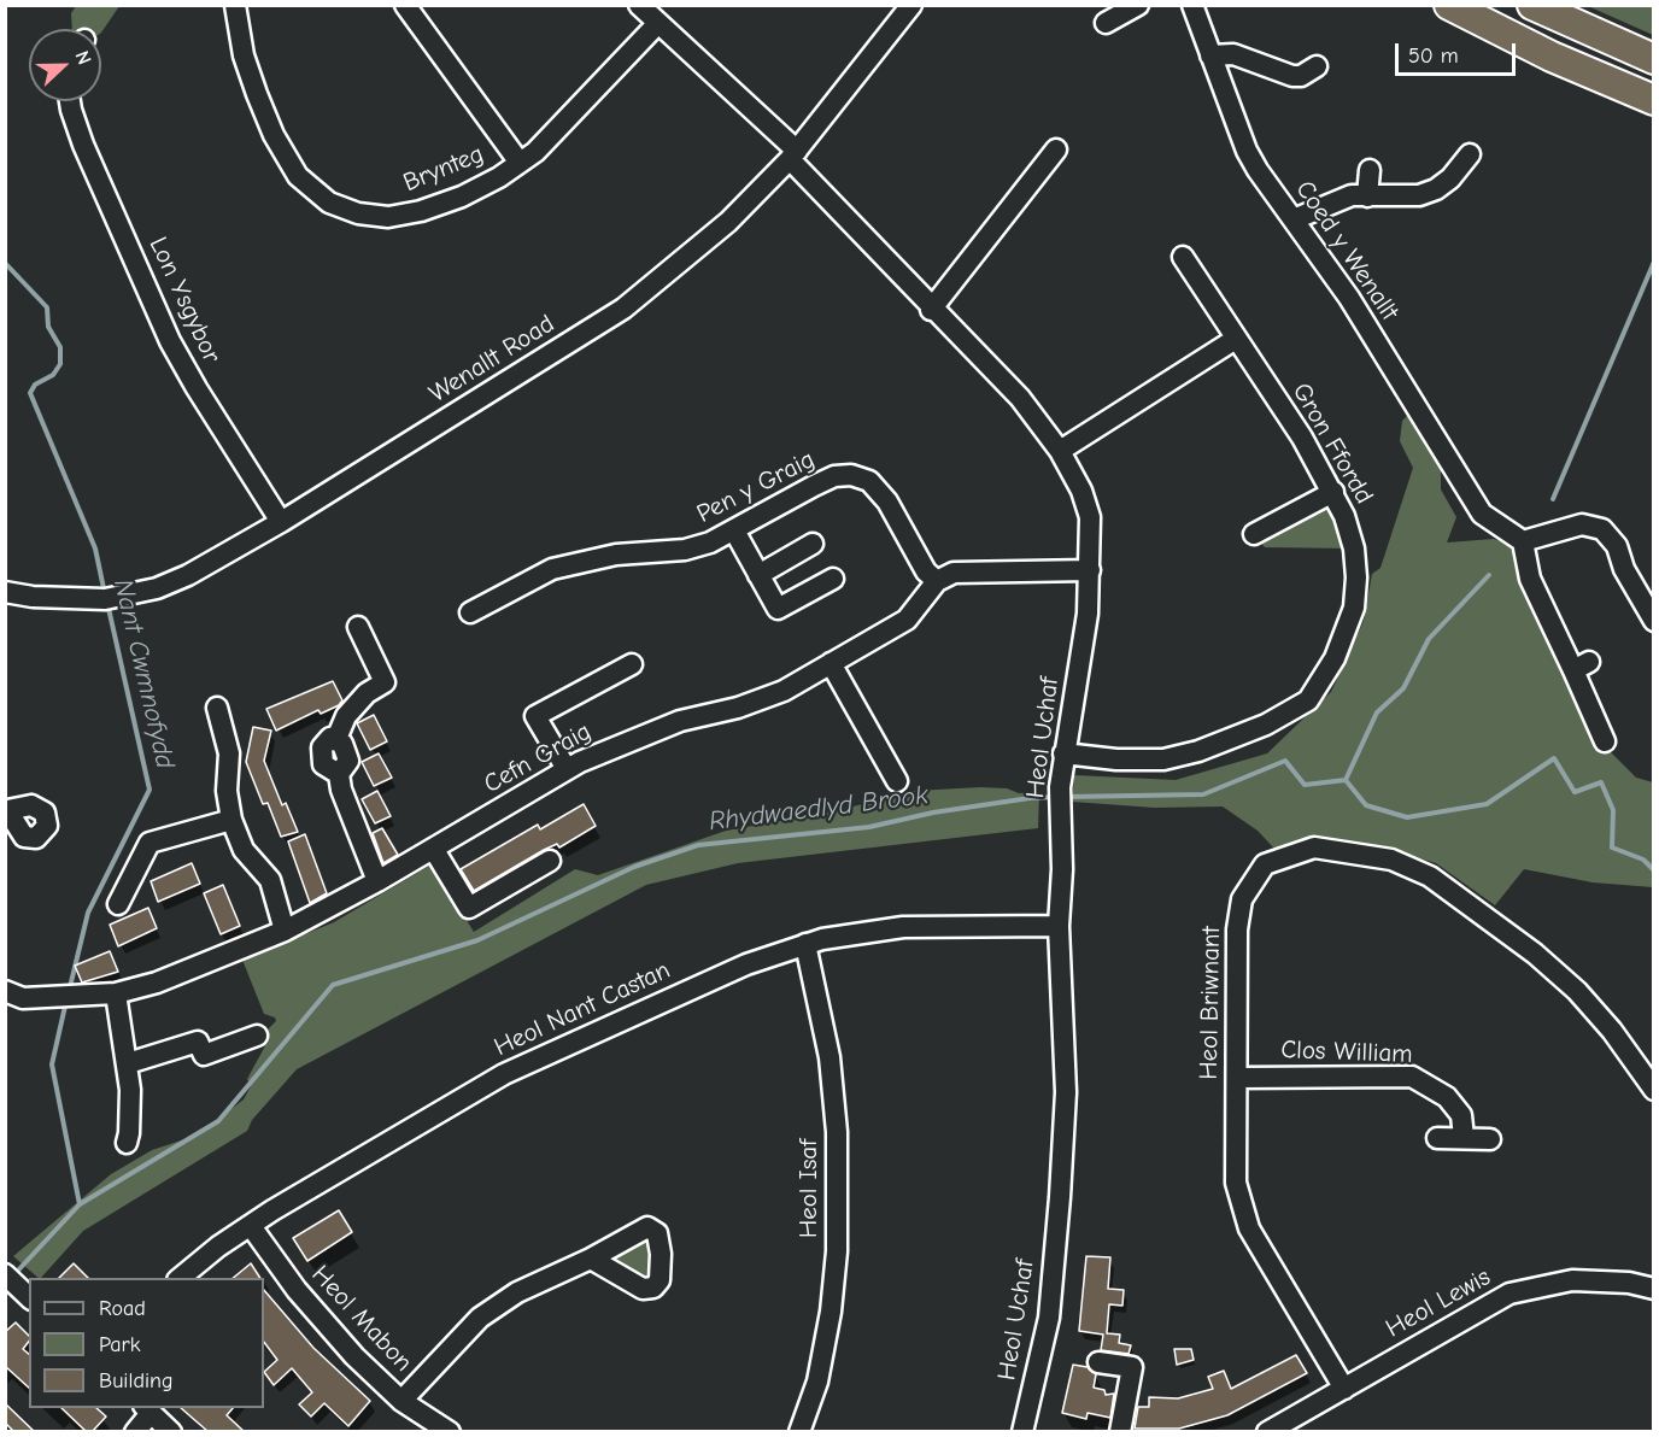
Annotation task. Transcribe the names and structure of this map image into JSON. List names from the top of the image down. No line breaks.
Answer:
{"streets":{"street":["Brynteg","Coed y Wenallt","Lon Ysgybor","Wenallt Road","Gron Ffordd","Pen y Graig","Heol Uchaf","Cefn Graig","Heol Briwnant","Heol Nant Castan","Clos William","Heol Isaf","Heol Lewis","Heol Mabon"]},"crossings":[["Lon Ysgybor","Wenallt Road"],["Wenallt Road","Heol Uchaf"],["Gron Ffordd","Heol Uchaf"],["Pen y Graig","Cefn Graig"],["Heol Uchaf","Heol Nant Castan"],["Heol Briwnant","Clos William"],["Heol Briwnant","Heol Lewis"],["Heol Nant Castan","Heol Isaf"],["Heol Nant Castan","Heol Mabon"]],"water":["Nant Cwmnofydd","Rhydwaedlyd Brook"],"legend":["Road","Park","Building"],"scale_bar":"50 m","north":"right"}
